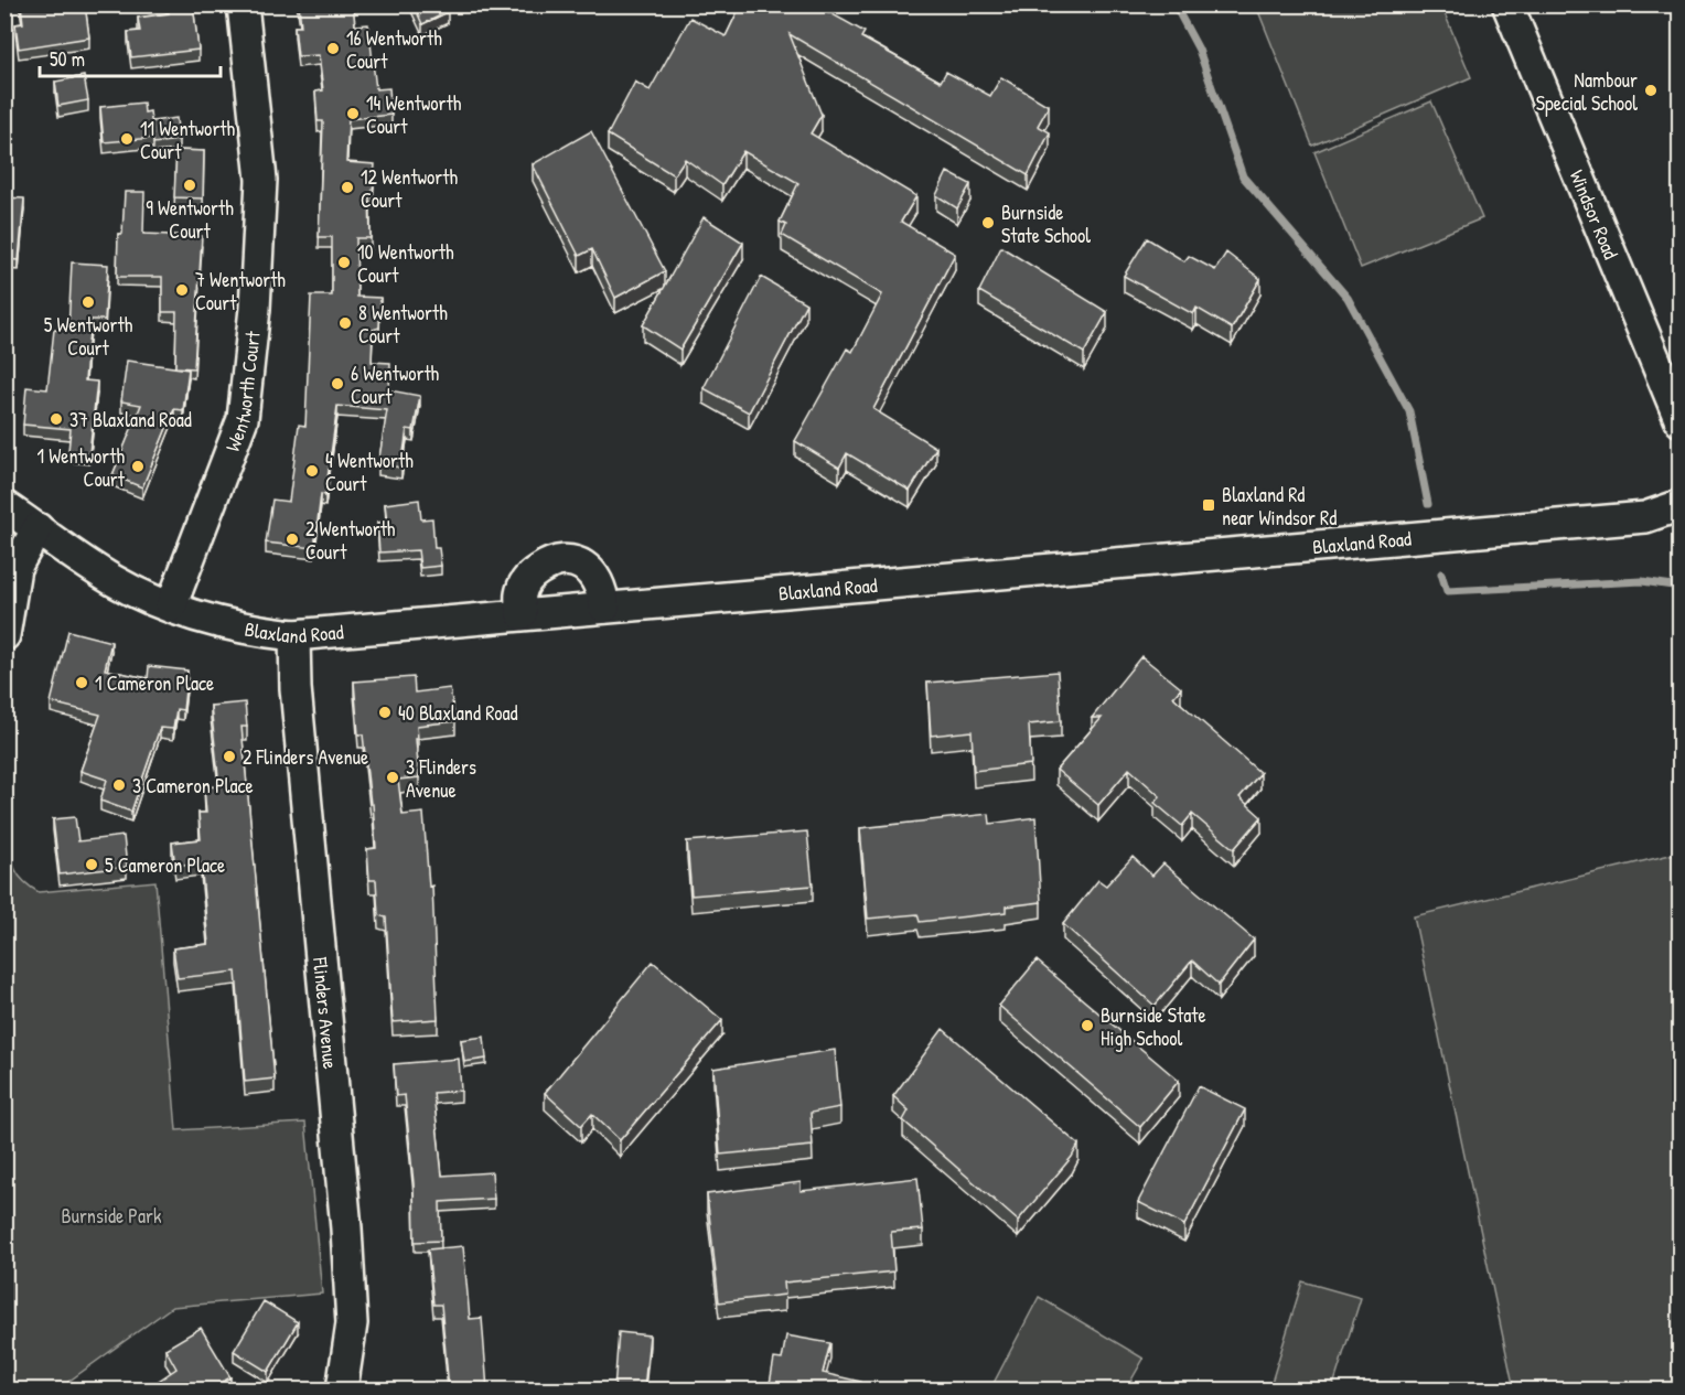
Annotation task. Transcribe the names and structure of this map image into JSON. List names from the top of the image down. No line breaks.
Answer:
{"streets":{"street":["Windsor Road","Wentworth Court","Blaxland Road","Flinders Avenue"]},"crossings":[["Wentworth Court","Blaxland Road"],["Blaxland Road","Flinders Avenue"]],"parks":["Burnside Park"],"places":{"other":["16 Wentworth Court","Nambour Special School","14 Wentworth Court","11 Wentworth Court","9 Wentworth Court","12 Wentworth Court","Burnside State School","10 Wentworth Court","7 Wentworth Court","5 Wentworth Court","8 Wentworth Court","6 Wentworth Court","37 Blaxland Road","1 Wentworth Court","4 Wentworth Court","2 Wentworth Court","1 Cameron Place","40 Blaxland Road","2 Flinders Avenue","3 Flinders Avenue","3 Cameron Place","5 Cameron Place","Burnside State High School"],"transit":["Blaxland Rd near Windsor Rd"]},"scale_bar":"50 m"}
